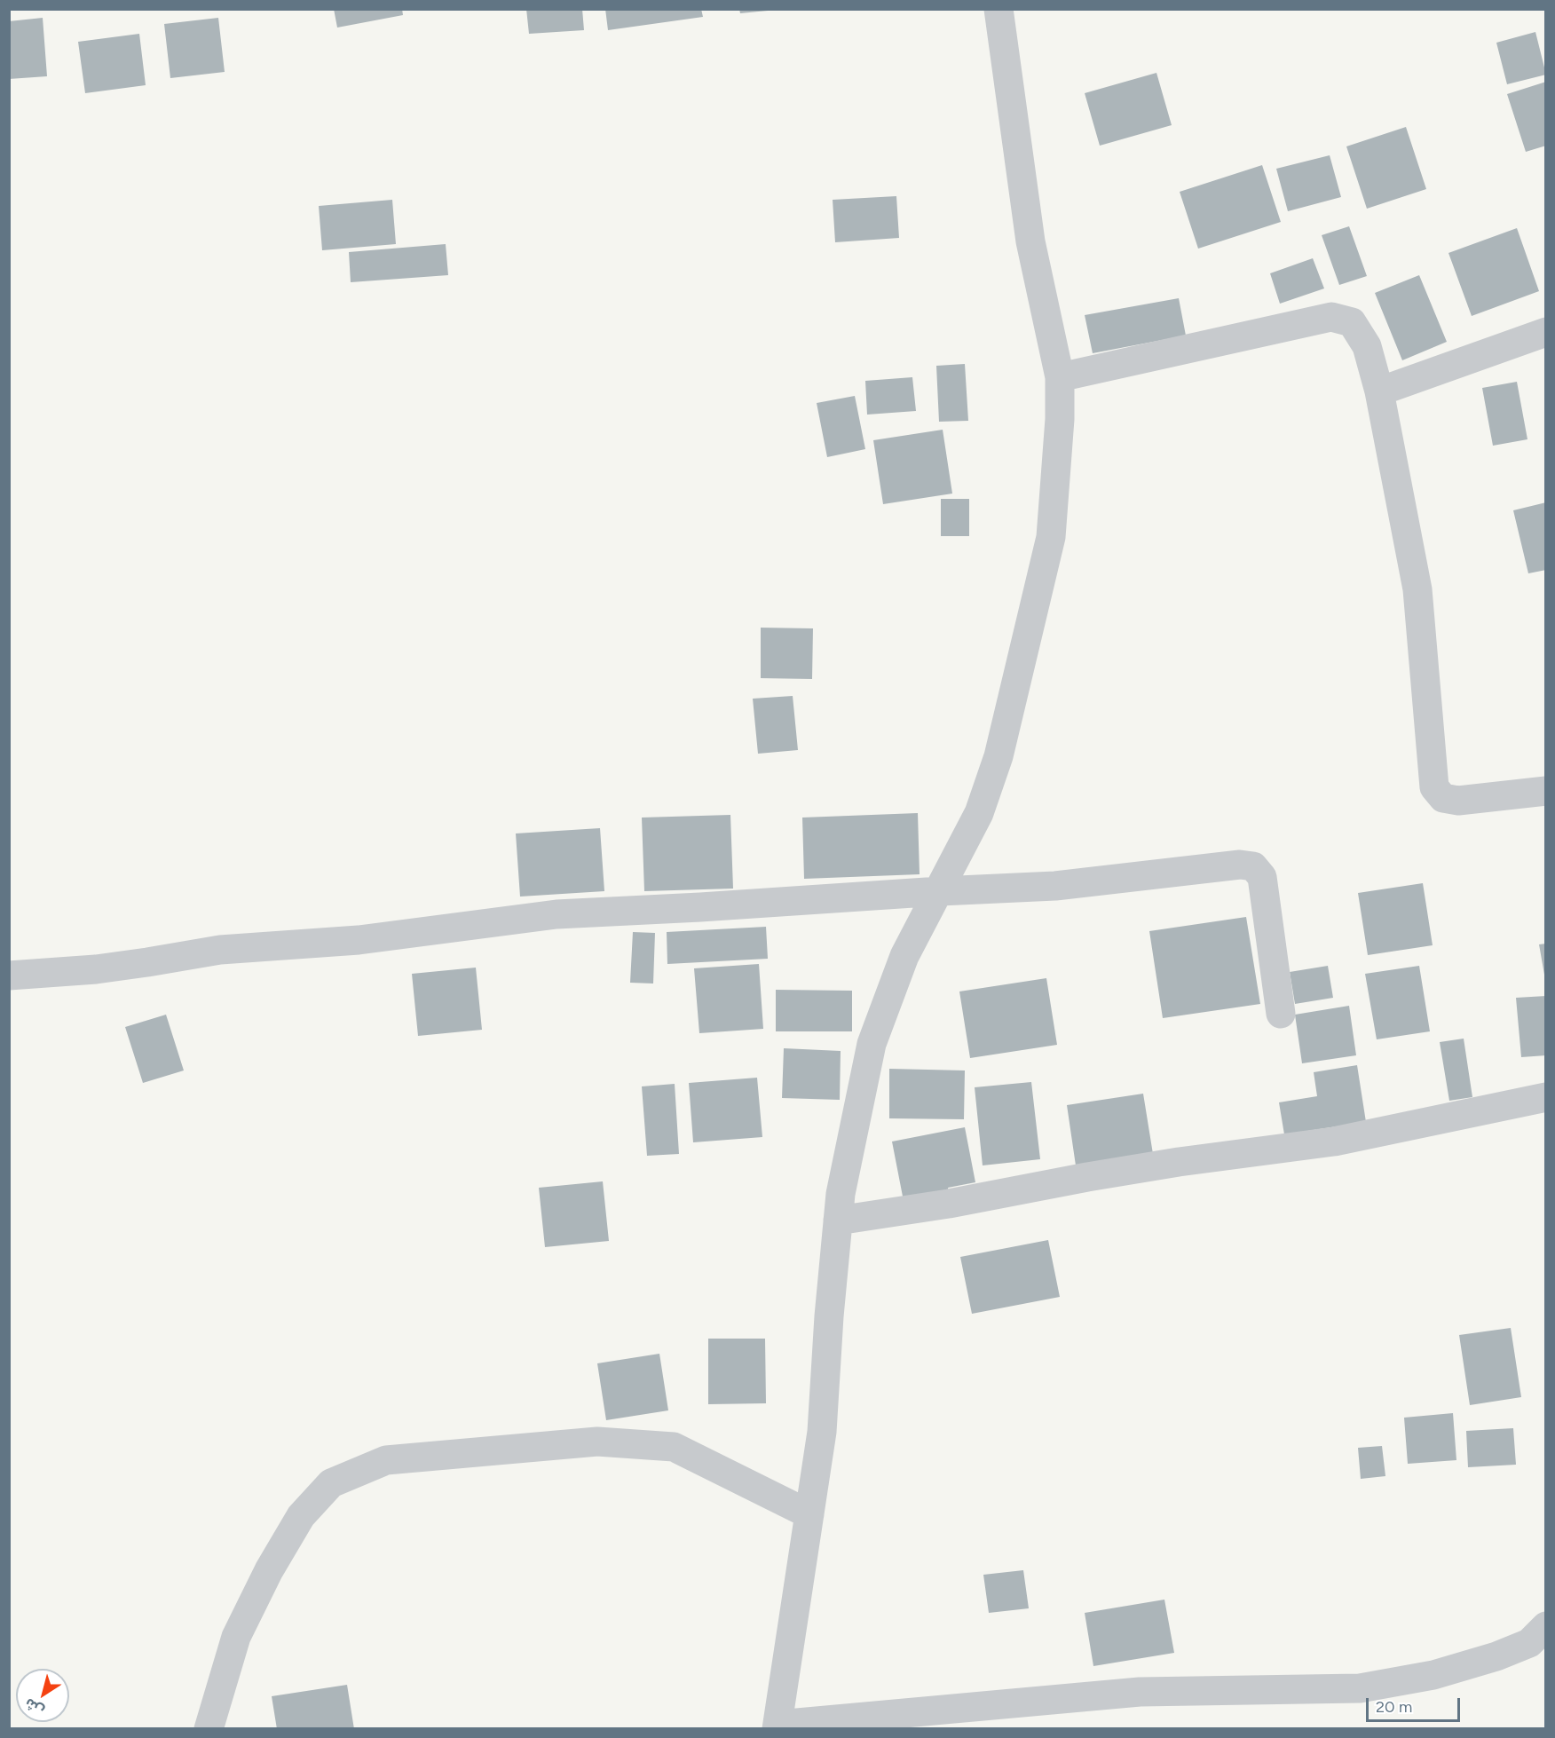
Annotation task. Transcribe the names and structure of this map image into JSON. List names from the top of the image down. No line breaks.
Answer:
{"scale_bar":"20 m","north":"bottom left"}
